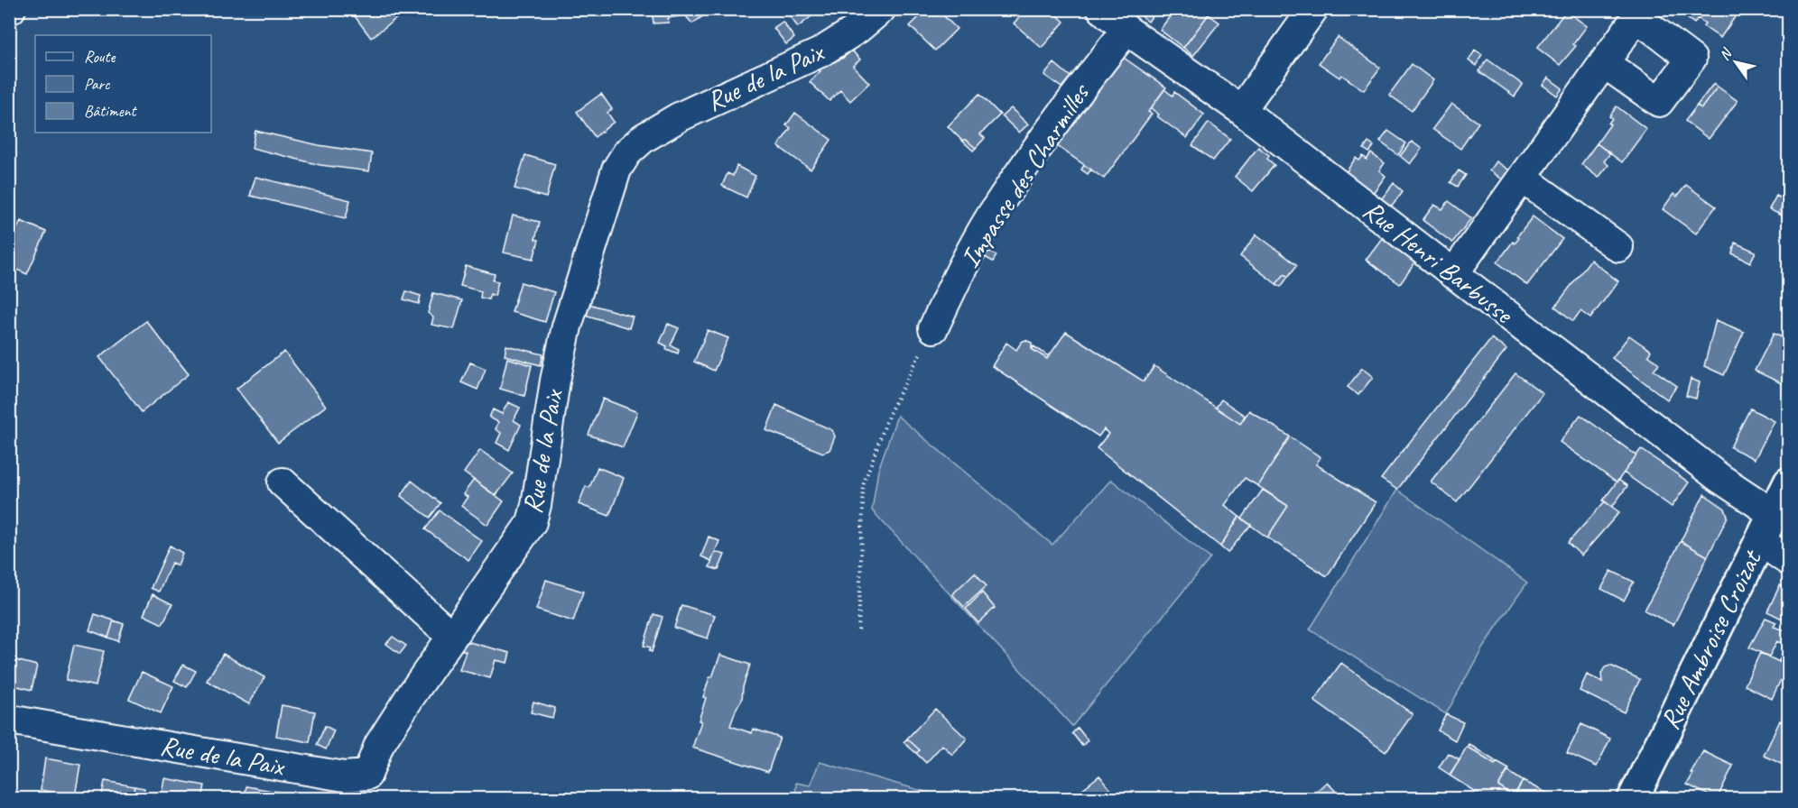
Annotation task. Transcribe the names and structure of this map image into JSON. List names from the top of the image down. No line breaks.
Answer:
{"streets":{"main road":["Rue Ambroise Croizat"],"street":["Rue de la Paix","Impasse des Charmilles","Rue Henri Barbusse"]},"crossings":[["Impasse des Charmilles","Rue Henri Barbusse"],["Rue Henri Barbusse","Rue Ambroise Croizat"]],"legend":["Route","Parc","Bâtiment"],"north":"top left"}
